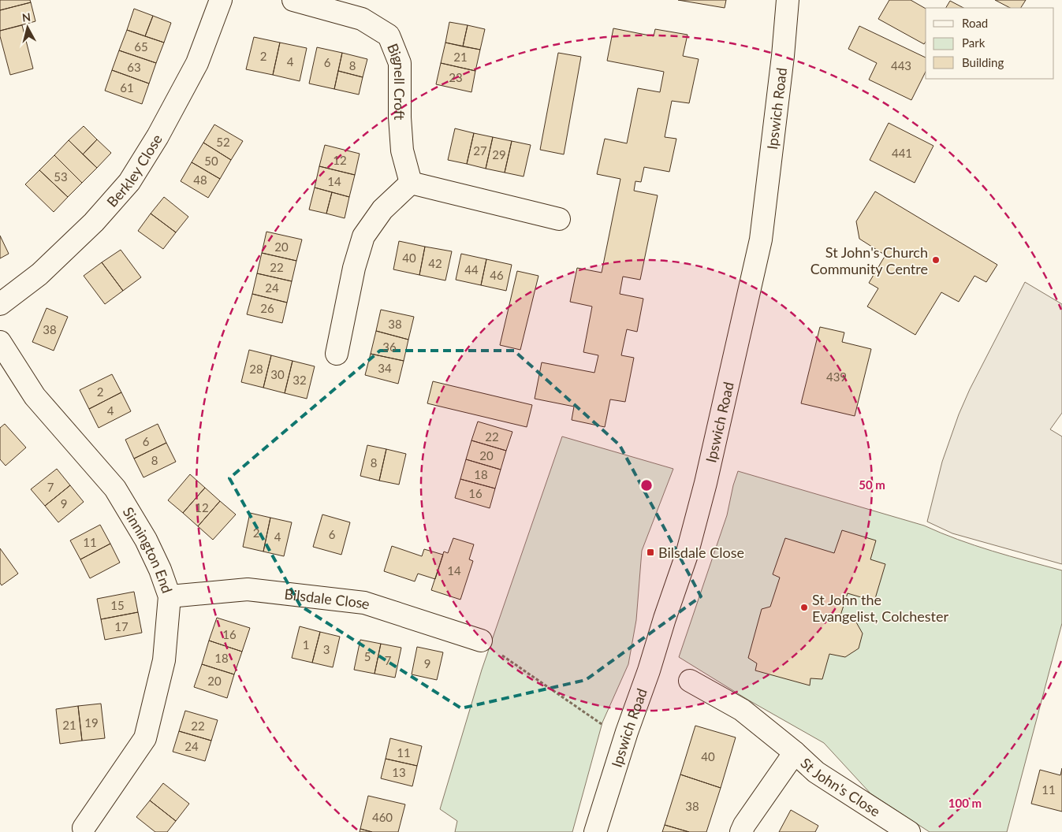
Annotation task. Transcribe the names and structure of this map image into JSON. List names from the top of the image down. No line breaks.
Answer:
{"streets":{"street":["Bignell Croft","Ipswich Road","Berkley Close","Sinnington End","Bilsdale Close","St John's Close"]},"crossings":[["Sinnington End","Bilsdale Close"]],"places":{"other":["St John's Church Community Centre","St John the Evangelist, Colchester"],"transit":["Bilsdale Close"]},"house_numbers":["65","2","21","4","6","8","443","63","23","61","52","27","441","29","12","50","53","48","14","20","40","42","22","44","46","24","26","38","38","36","34","28","30","439","32","2","4","22","6","20","8","8","18","7","16","9","12","2","6","4","11","14","15","17","16","1","3","5","18","7","9","20","19","21","22","24","11","40","13","11","38","460"],"legend":["Road","Park","Building"],"north":"top","rings":["50 m","100 m"]}
